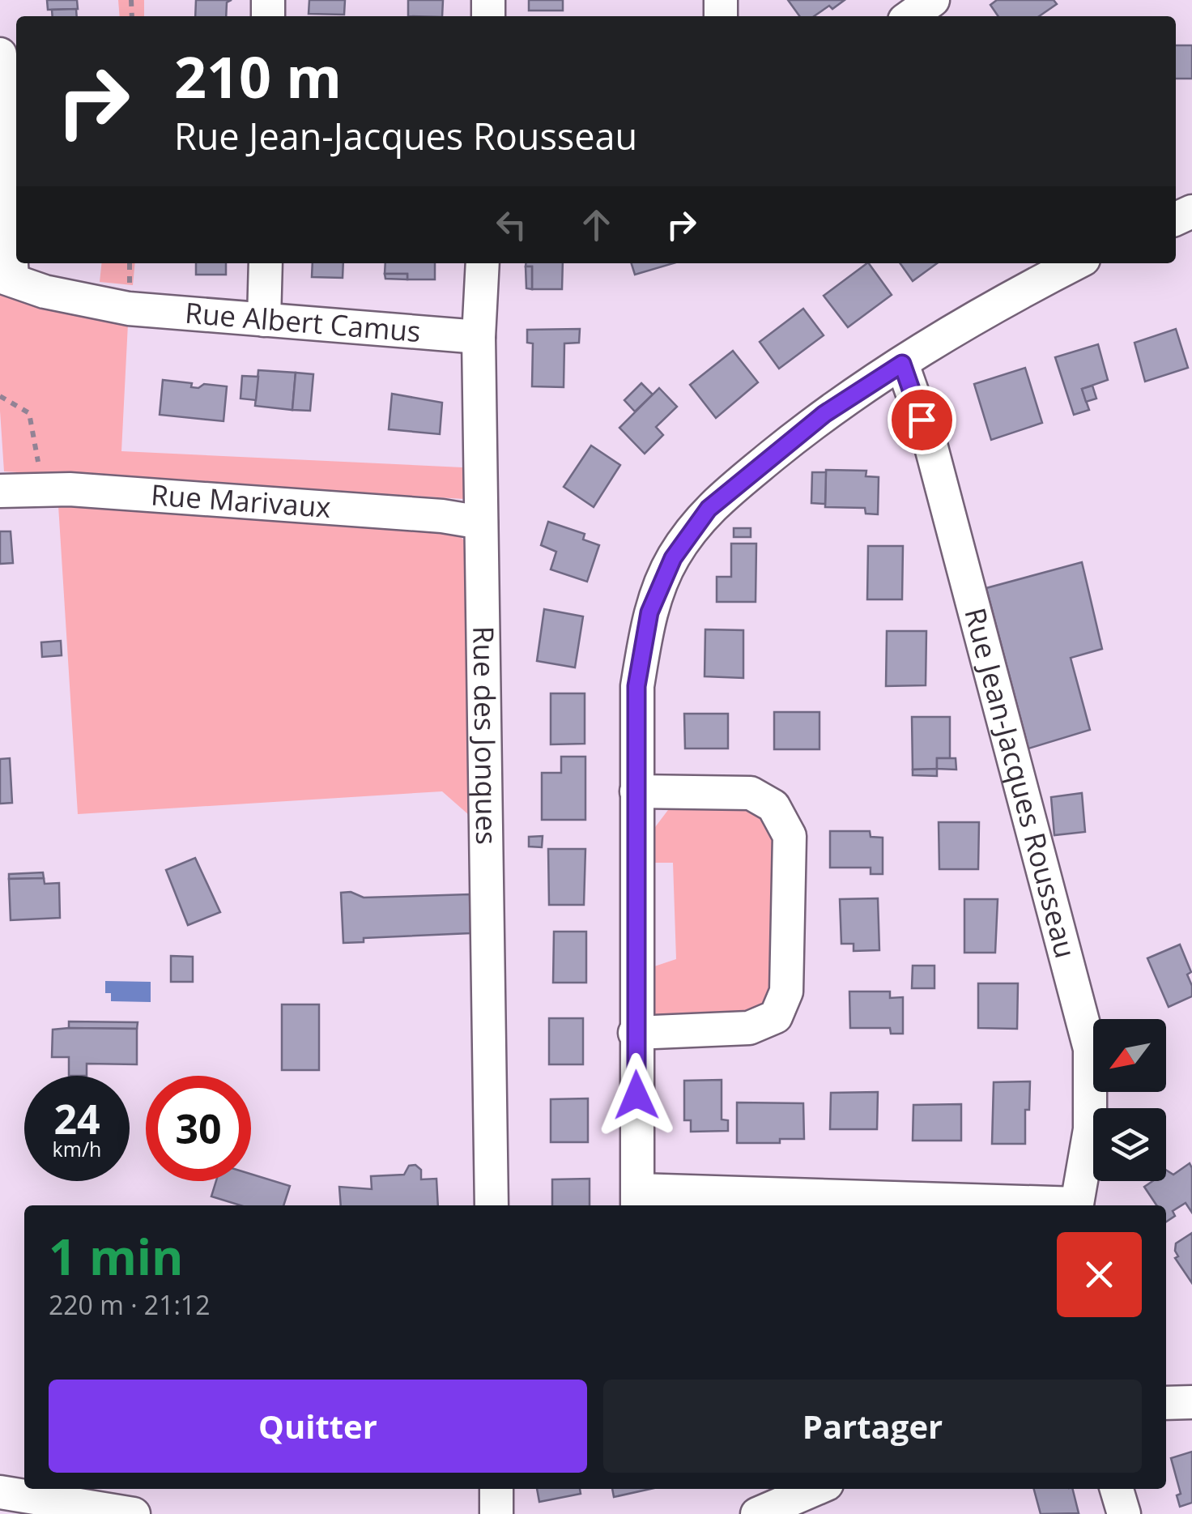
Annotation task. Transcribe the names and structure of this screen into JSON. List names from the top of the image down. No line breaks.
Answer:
{"streets":{"street":["Rue Albert Camus","Rue Marivaux","Rue des Jonques","Rue Jean-Jacques Rousseau"]},"crossings":[["Rue Albert Camus","Rue des Jonques"],["Rue Marivaux","Rue des Jonques"]],"north":"bottom left","page":{"turn":["210 m","Rue Jean-Jacques Rousseau"],"speed":"24 km/h","limit":"30","heading":["1 min","220 m · 21:12"],"buttons":["Quitter","Partager"]}}
